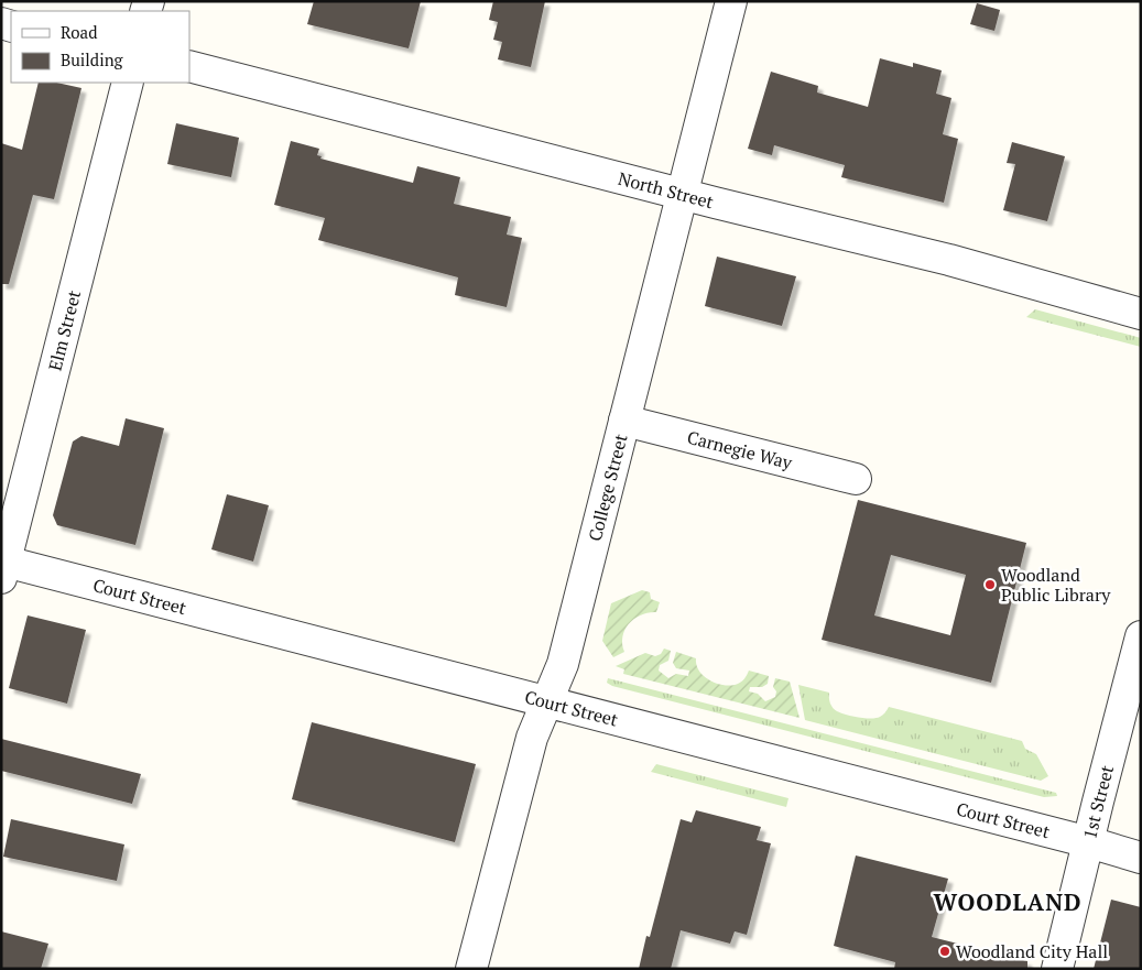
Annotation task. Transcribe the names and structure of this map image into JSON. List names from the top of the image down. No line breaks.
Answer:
{"streets":{"street":["North Street","Elm Street","Carnegie Way","College Street","Court Street","1st Street"]},"crossings":[["North Street","College Street"],["Elm Street","Court Street"],["Carnegie Way","College Street"],["College Street","Court Street"],["Court Street","1st Street"]],"districts":["WOODLAND"],"places":["Woodland Public Library","Woodland City Hall"],"legend":["Road","Building"]}
